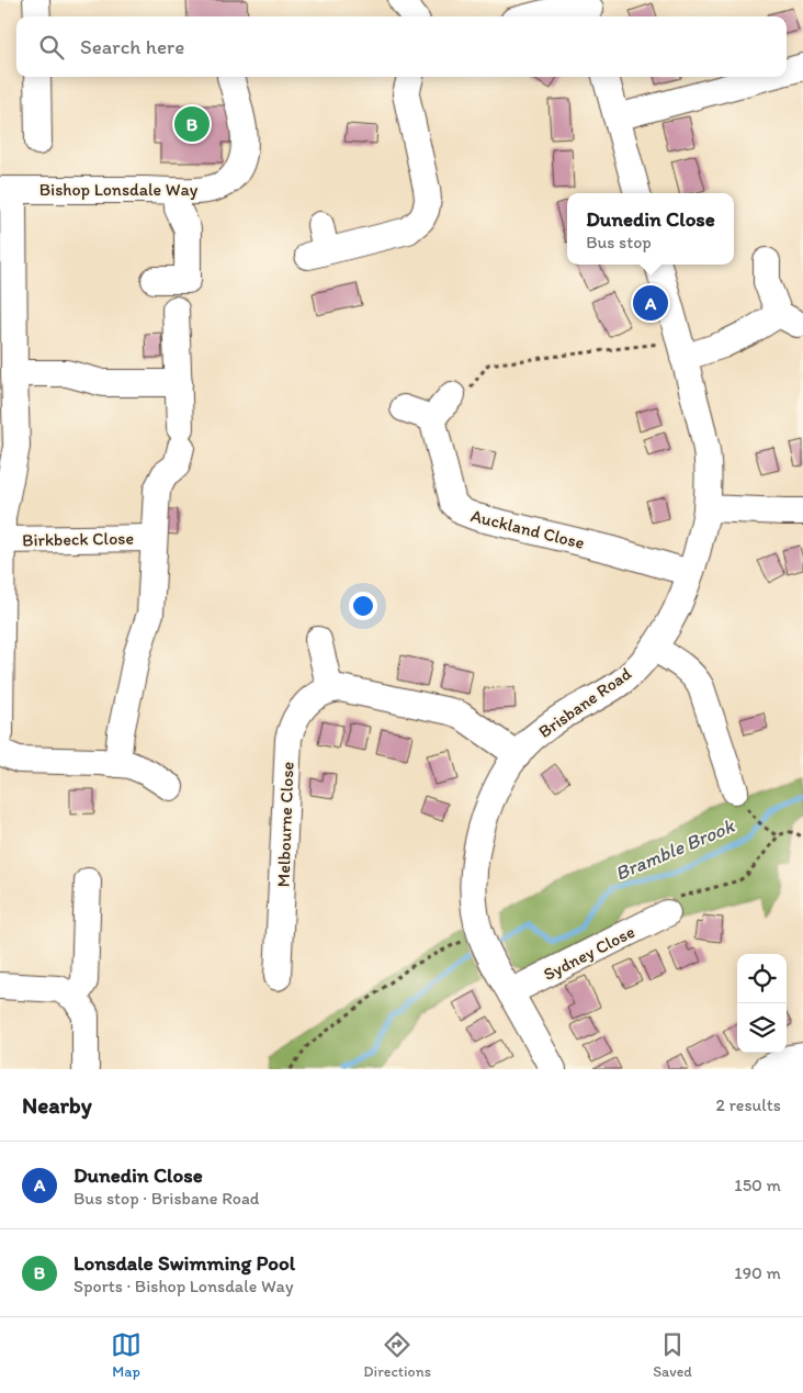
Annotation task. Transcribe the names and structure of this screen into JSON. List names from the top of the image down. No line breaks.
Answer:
{"streets":{"street":["Bishop Lonsdale Way","Auckland Close","Birkbeck Close","Brisbane Road","Melbourne Close","Sydney Close"]},"crossings":[["Auckland Close","Brisbane Road"],["Brisbane Road","Sydney Close"]],"water":["Bramble Brook"],"page":{"search":"Search here","pins":["B","A"],"popup":["Dunedin Close","Bus stop"],"heading":["Nearby","2 results"],"list":[{"mark":"A","name":"Dunedin Close","note":"Bus stop · Brisbane Road","value":"150 m"},{"mark":"B","name":"Lonsdale Swimming Pool","note":"Sports · Bishop Lonsdale Way","value":"190 m"}],"nav":["Map","Directions","Saved"]}}
